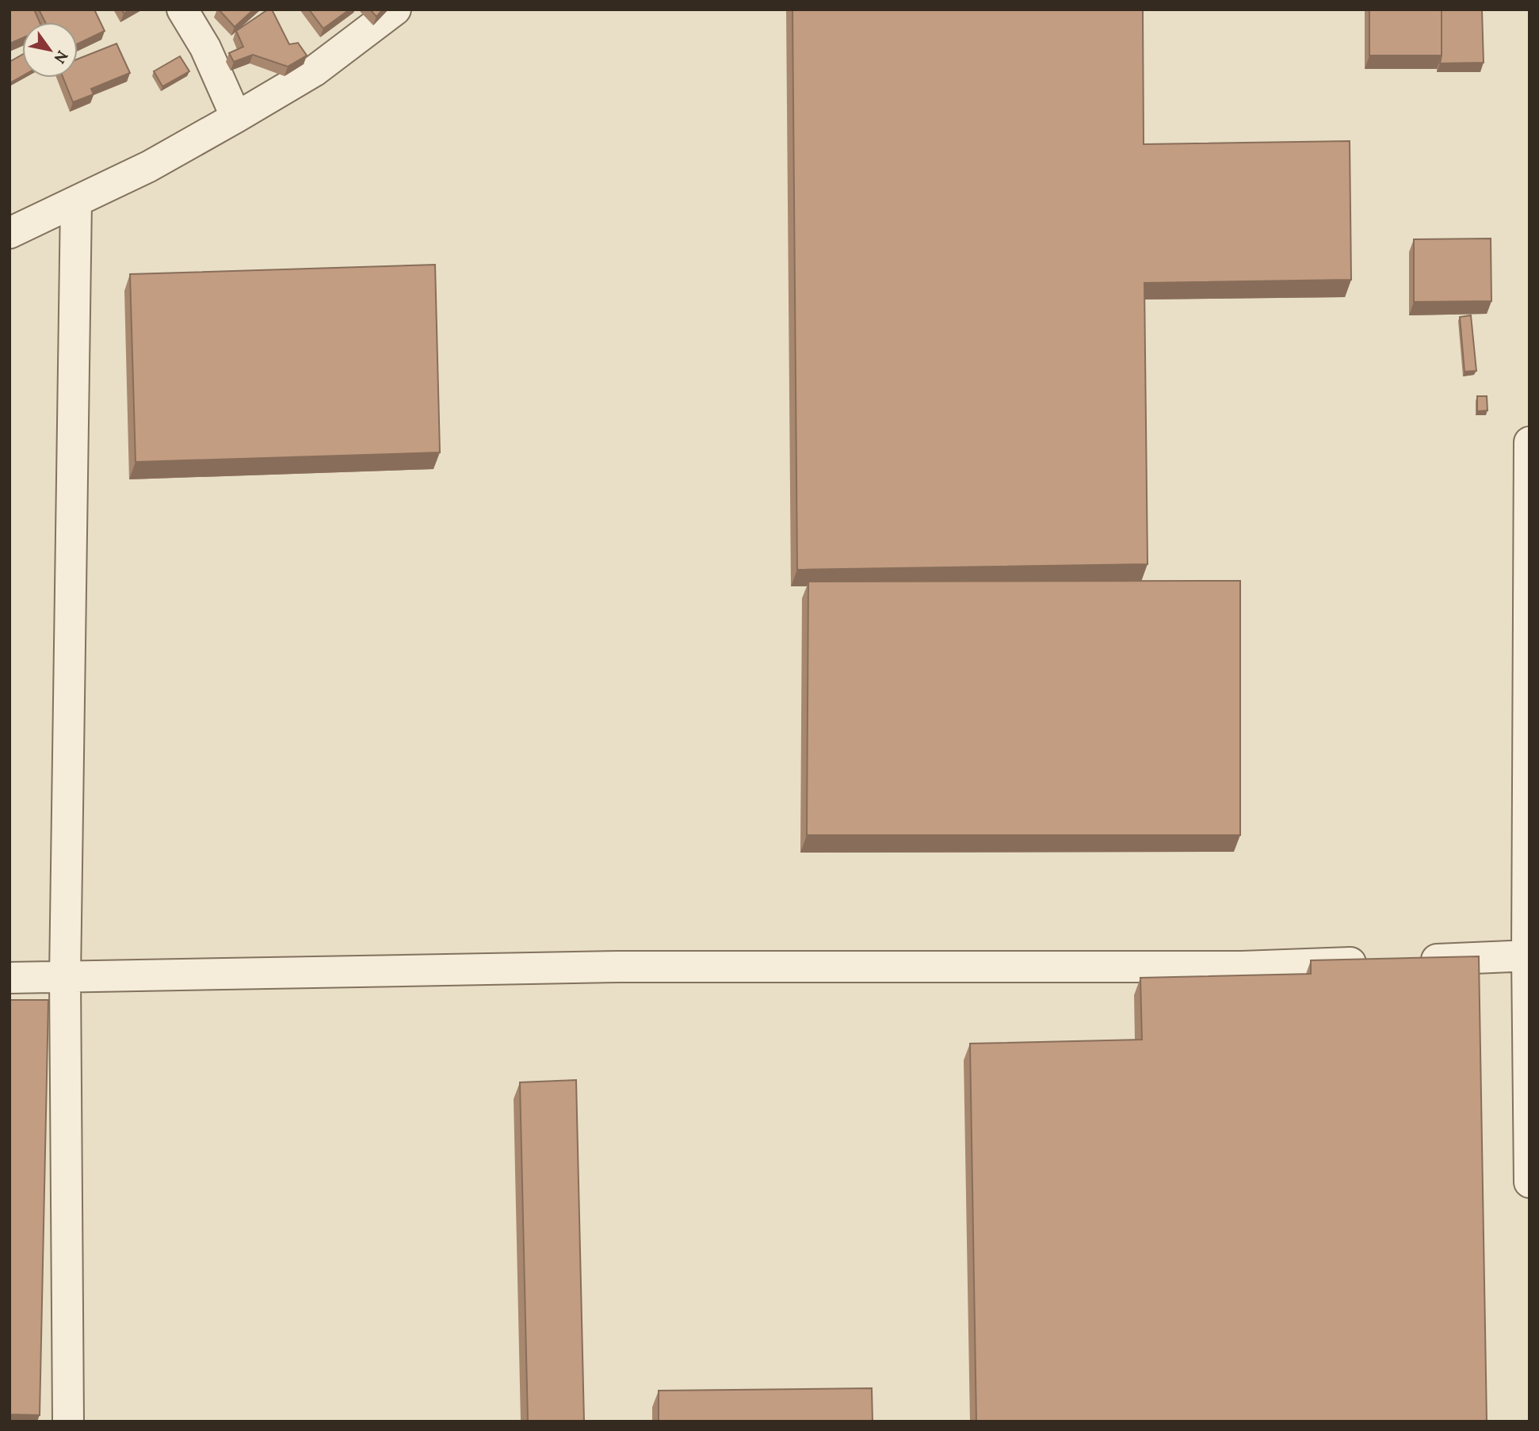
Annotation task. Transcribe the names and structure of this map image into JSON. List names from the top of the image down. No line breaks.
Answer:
{"north":"bottom right"}
